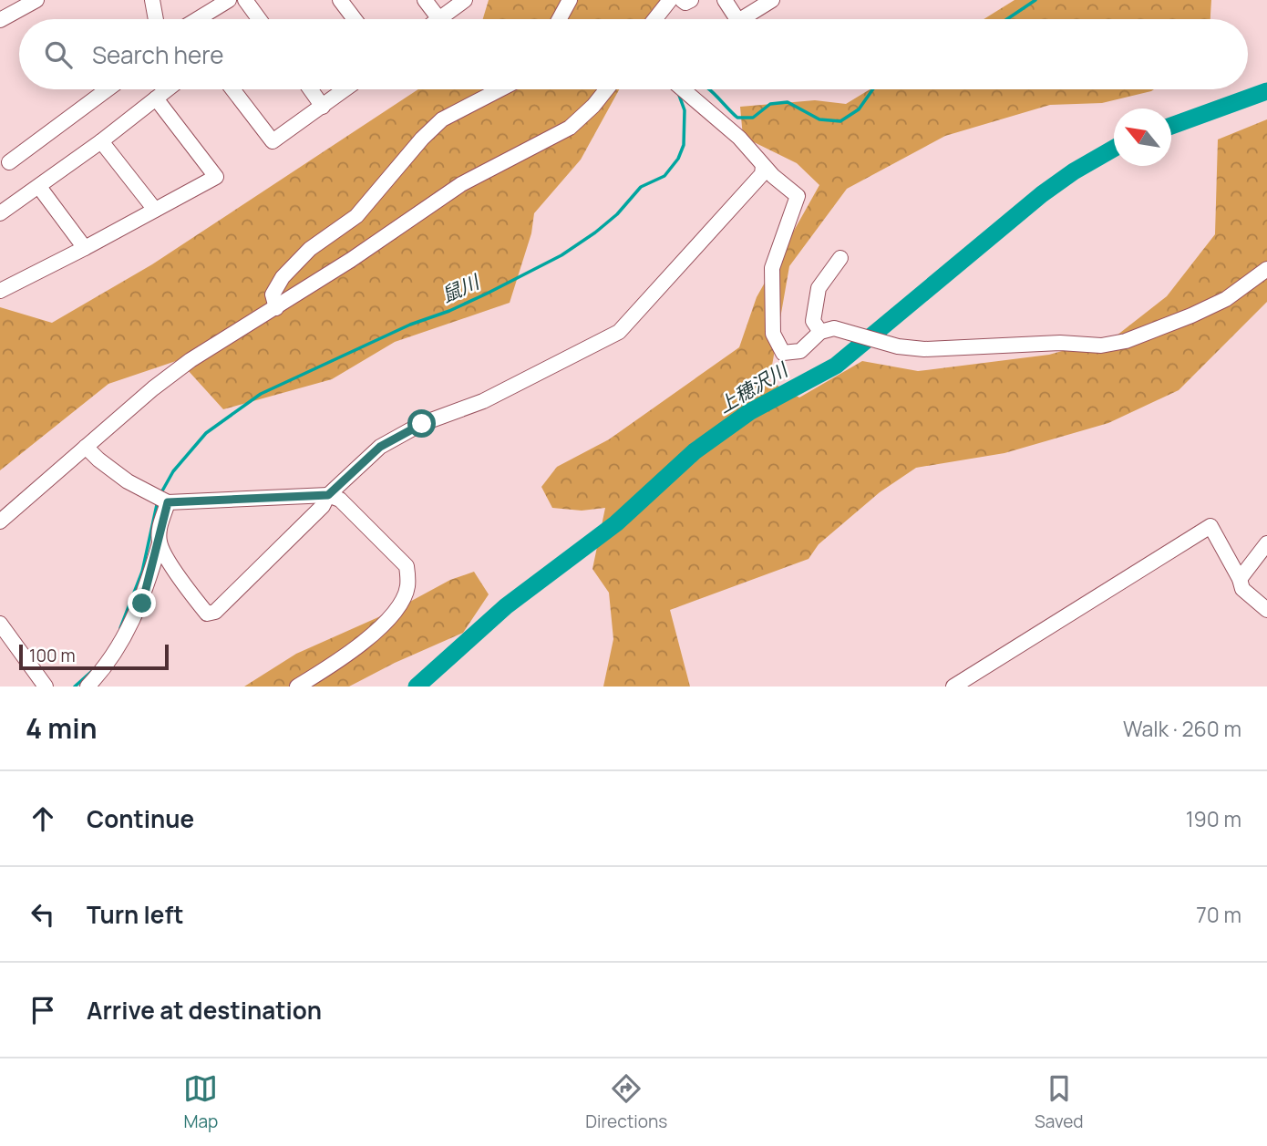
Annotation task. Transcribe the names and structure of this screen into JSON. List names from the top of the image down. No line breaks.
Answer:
{"water":["鼠川","上穂沢川"],"scale_bar":"100 m","north":"top left","page":{"search":"Search here","scale":"100 m","heading":["4 min","Walk · 260 m"],"list":[["Continue","190 m"],["Turn left","70 m"],"Arrive at destination"],"nav":["Map","Directions","Saved"]}}
